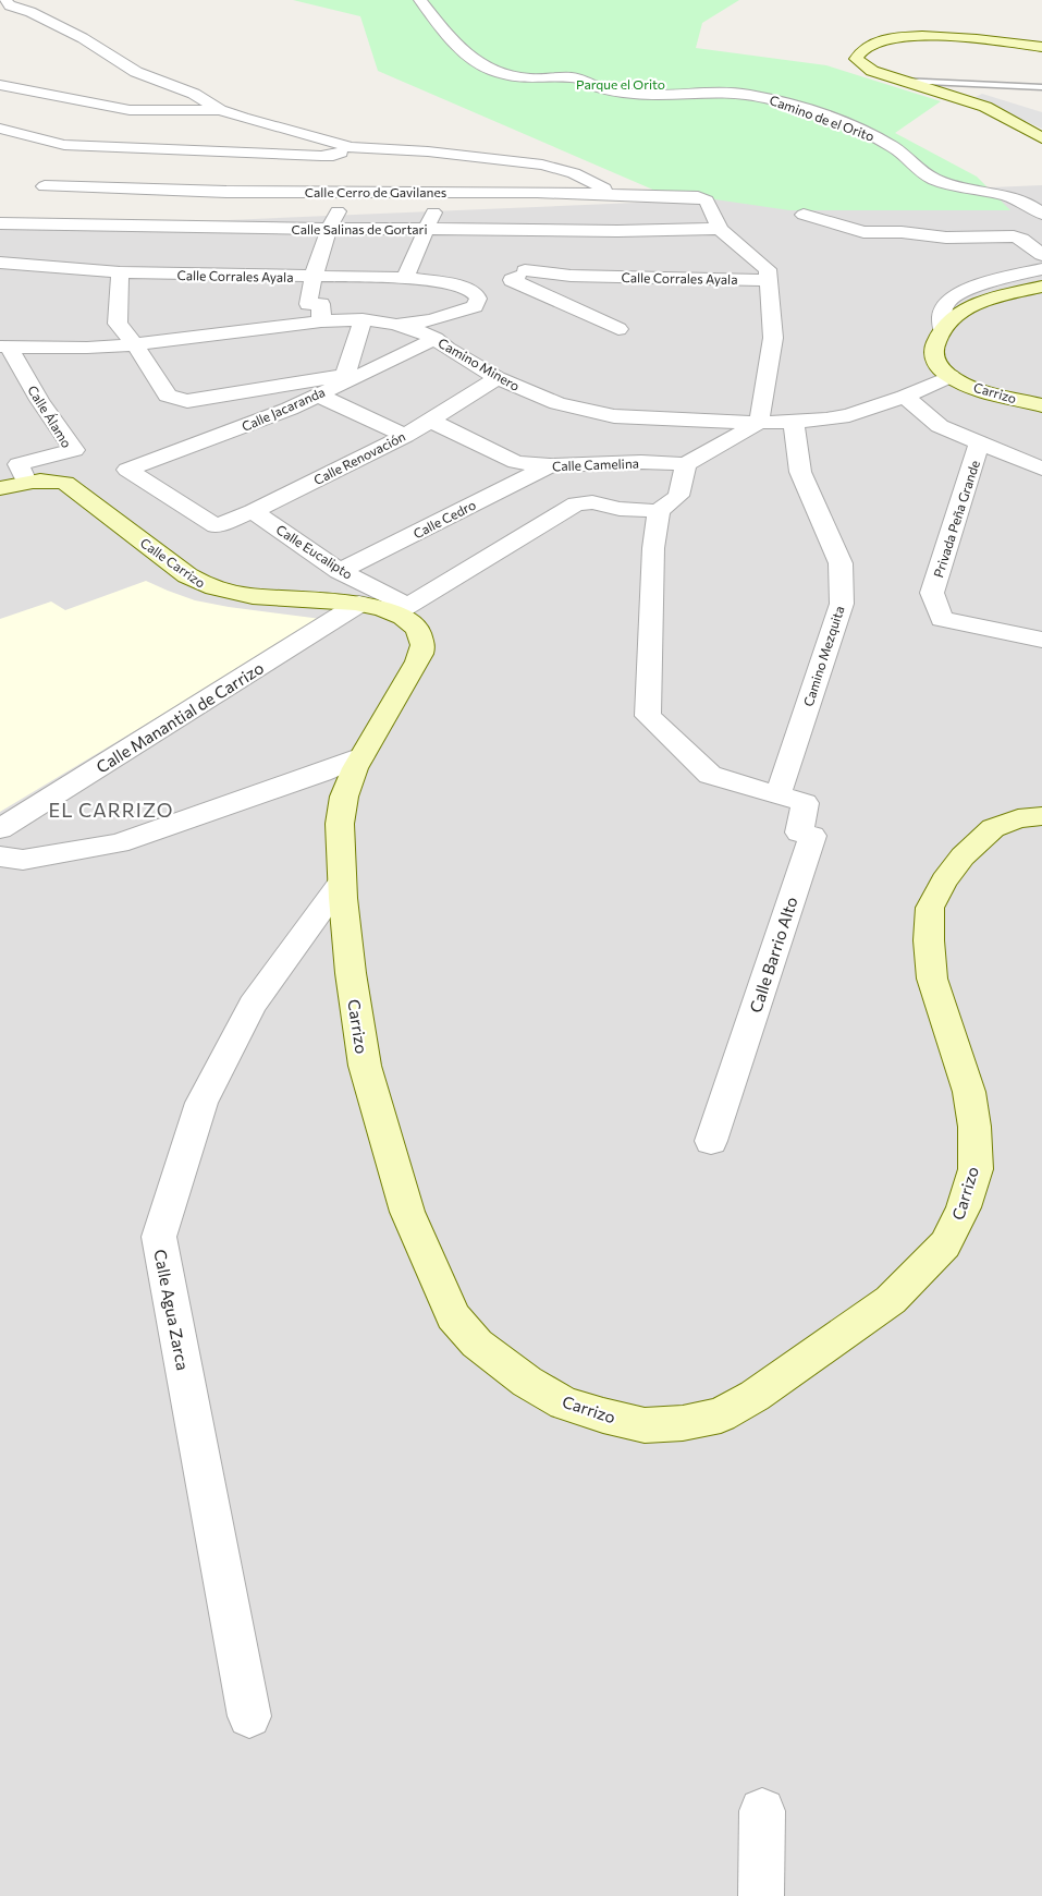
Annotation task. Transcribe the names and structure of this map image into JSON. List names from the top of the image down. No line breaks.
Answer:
{"streets":{"street":["Camino de el Orito","Calle Cerro de Gavilanes","Calle Salinas de Gortari","Calle Corrales Ayala","Camino Minero","Carrizo","Calle Jacaranda","Calle Álamo","Calle Renovación","Calle Camelina","Calle Cedro","Privada Peña Grande","Calle Eucalipto","Calle Carrizo","Camino Mezquita","Calle Manantial de Carrizo","Calle Barrio Alto","Calle Agua Zarca"]},"crossings":[["Calle Cerro de Gavilanes","Calle Salinas de Gortari"],["Calle Corrales Ayala","Camino Minero"],["Camino Minero","Carrizo"],["Camino Minero","Calle Jacaranda"],["Camino Minero","Calle Álamo"],["Camino Minero","Calle Renovación"],["Camino Minero","Privada Peña Grande"],["Camino Minero","Camino Mezquita"],["Carrizo","Calle Eucalipto"],["Carrizo","Calle Carrizo"],["Carrizo","Calle Agua Zarca"],["Calle Jacaranda","Calle Renovación"],["Calle Álamo","Calle Carrizo"],["Calle Renovación","Calle Camelina"],["Calle Renovación","Calle Eucalipto"],["Calle Camelina","Calle Cedro"],["Calle Cedro","Calle Eucalipto"],["Calle Eucalipto","Calle Carrizo"],["Calle Carrizo","Calle Manantial de Carrizo"],["Camino Mezquita","Calle Barrio Alto"]],"districts":["EL CARRIZO"],"parks":["Parque el Orito"]}
